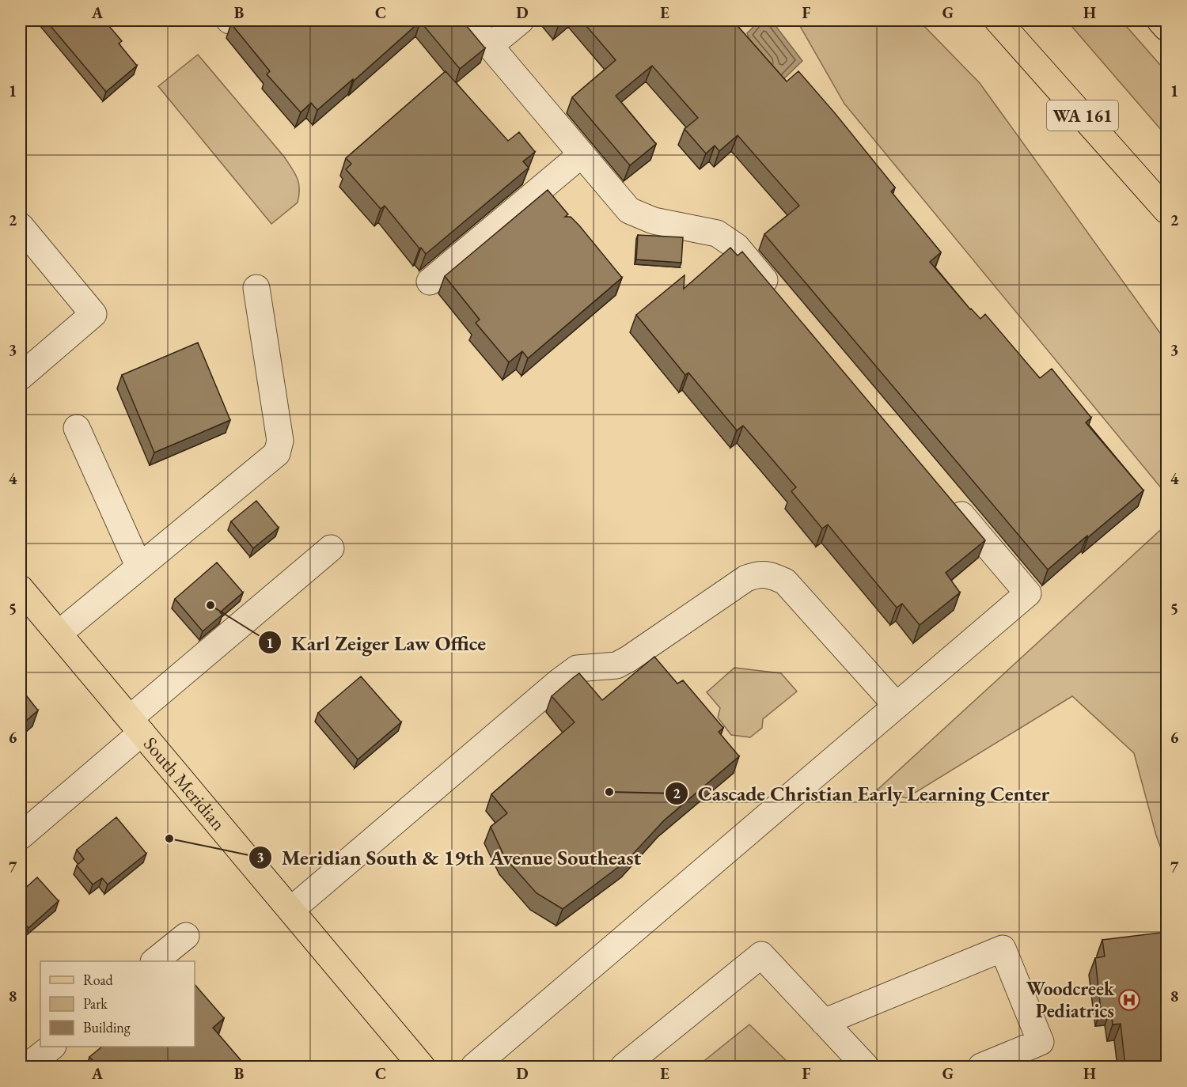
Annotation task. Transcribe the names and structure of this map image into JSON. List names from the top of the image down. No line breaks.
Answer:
{"streets":{"main road":["WA 161","South Meridian"]},"places":{"other":["Karl Zeiger Law Office","Cascade Christian Early Learning Center","Meridian South & 19th Avenue Southeast"],"hospital":["Woodcreek Pediatrics"]},"legend":["Road","Park","Building"],"grid":{"columns":["A","B","C","D","E","F","G","H"],"rows":["1","2","3","4","5","6","7","8"]}}
